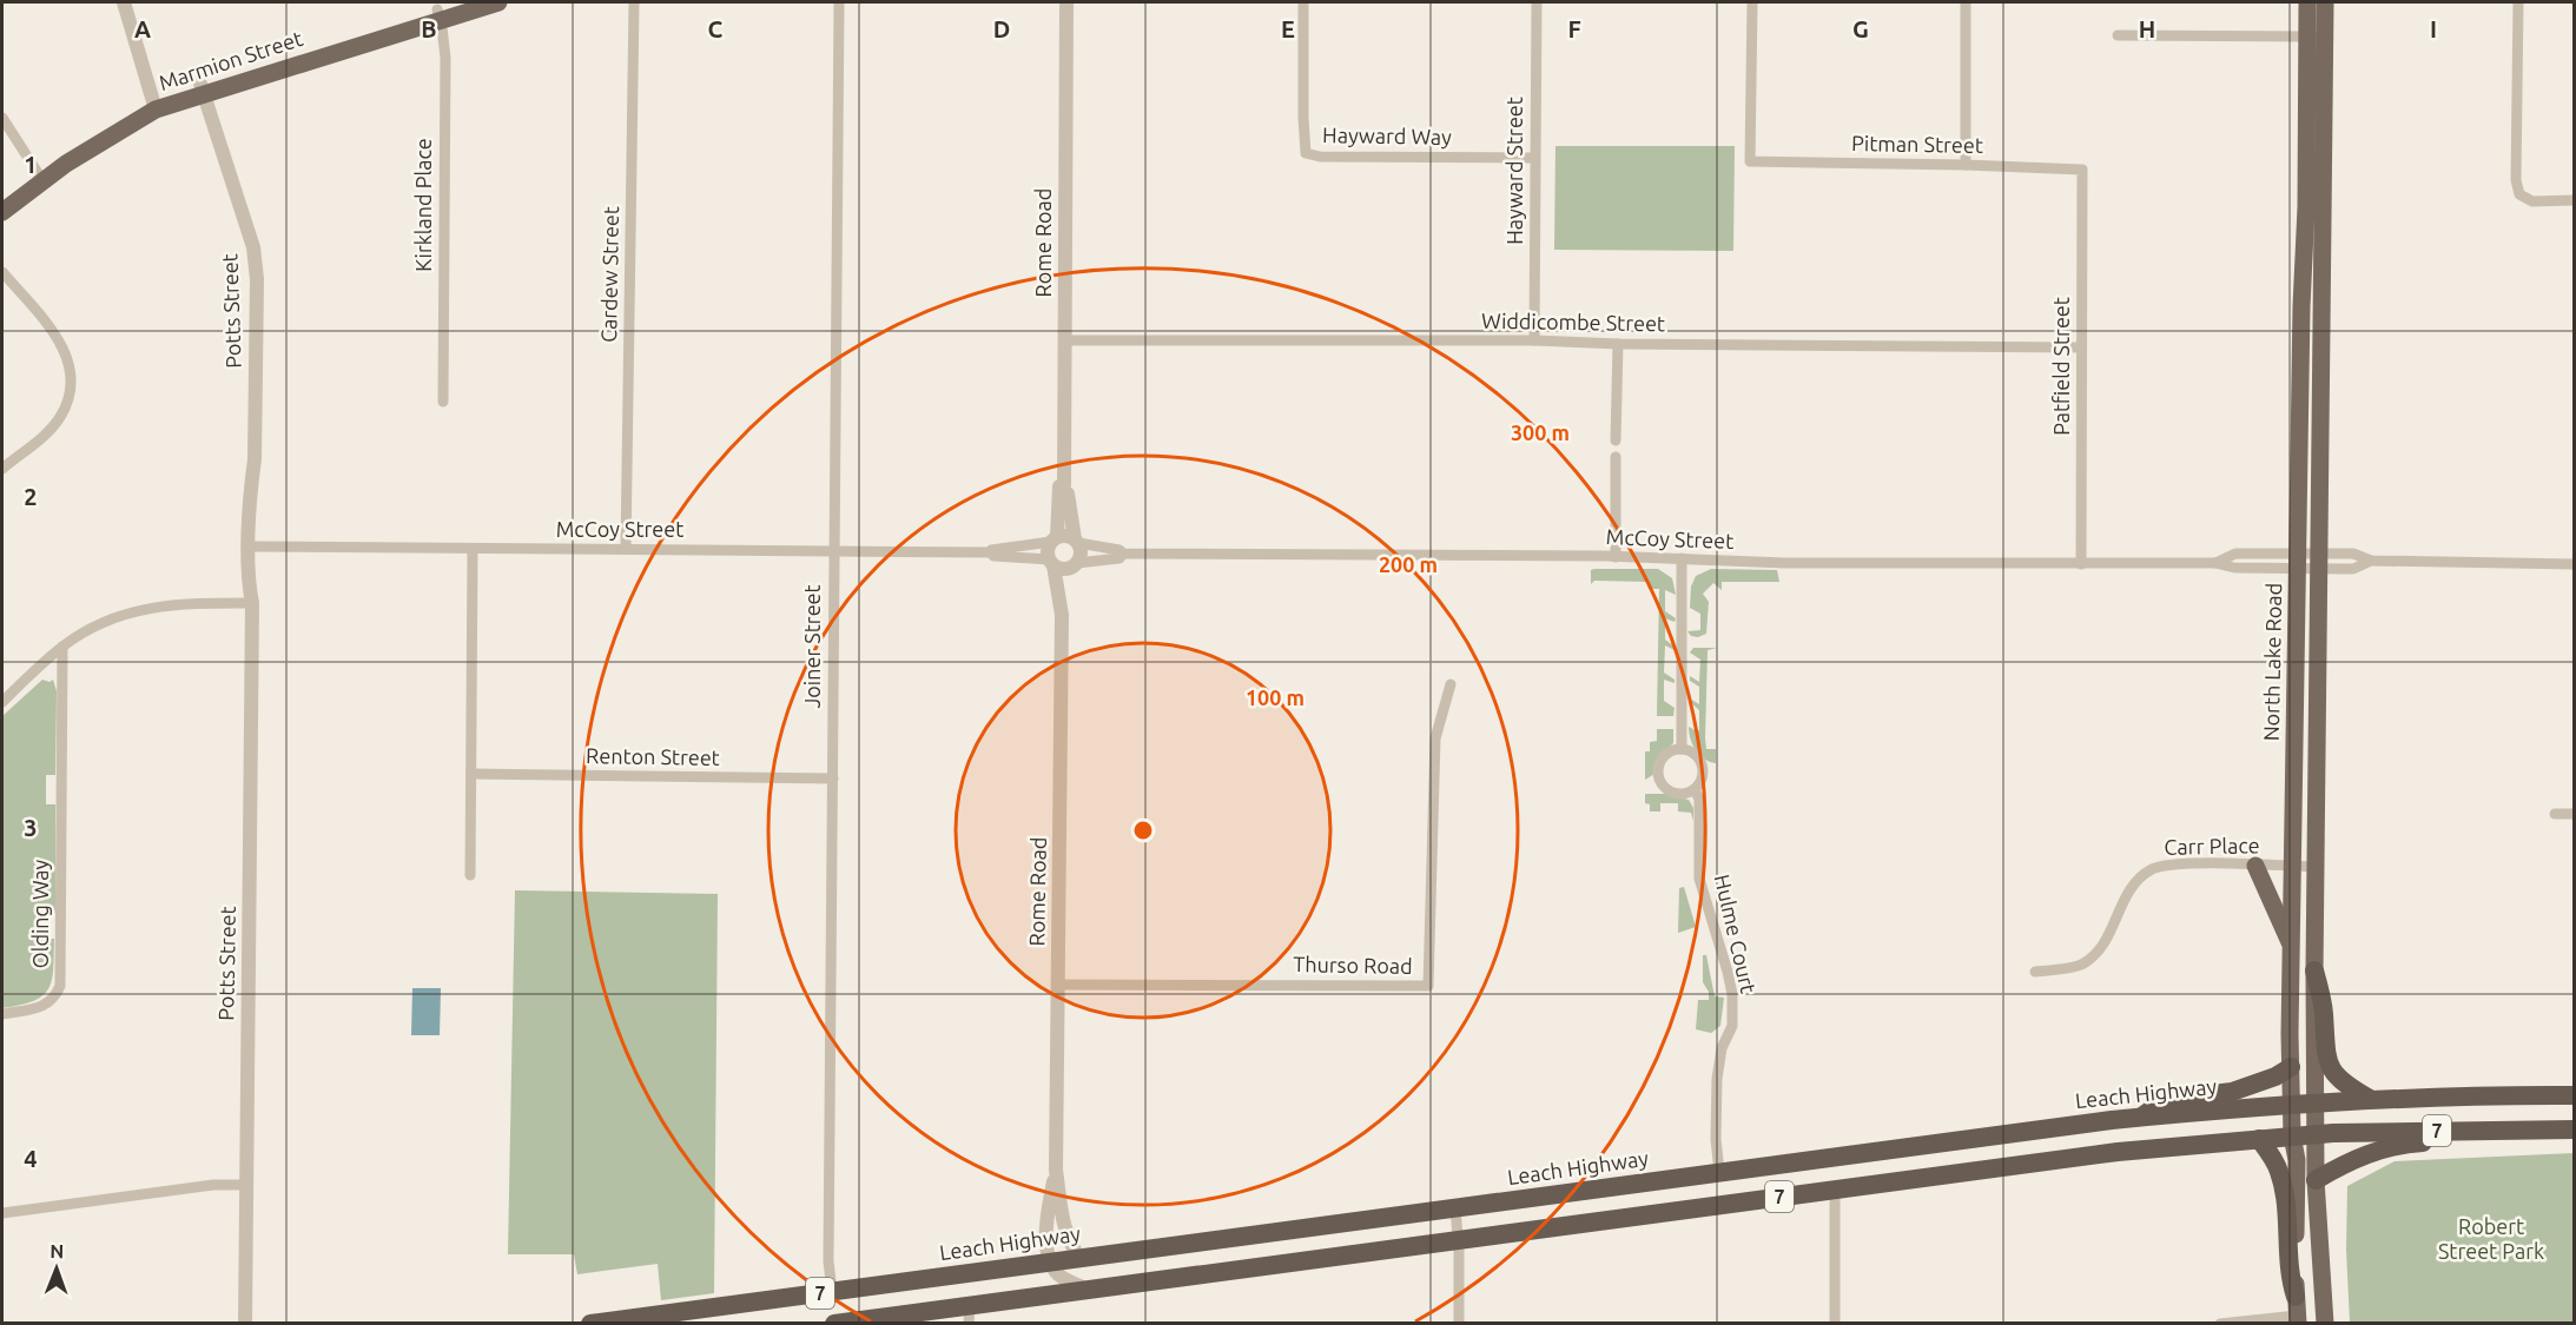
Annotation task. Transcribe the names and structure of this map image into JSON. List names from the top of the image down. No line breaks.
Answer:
{"streets":{"highway":["Leach Highway","7"],"main road":["Marmion Street","North Lake Road"],"street":["Hayward Way","Pitman Street","Hayward Street","Kirkland Place","Rome Road","Cardew Street","Potts Street","Widdicombe Street","Patfield Street","McCoy Street","Joiner Street","Renton Street","Carr Place","Olding Way","Hulme Court","Thurso Road"]},"crossings":[["Marmion Street","Kirkland Place"],["Marmion Street","Potts Street"],["Hayward Way","Hayward Street"],["Pitman Street","Patfield Street"],["Hayward Street","Widdicombe Street"],["Rome Road","Widdicombe Street"],["Rome Road","McCoy Street"],["Rome Road","Thurso Road"],["Rome Road","Leach Highway"],["Cardew Street","McCoy Street"],["Potts Street","McCoy Street"],["Widdicombe Street","Patfield Street"],["Patfield Street","McCoy Street"],["McCoy Street","Joiner Street"],["McCoy Street","North Lake Road"],["Joiner Street","Renton Street"],["Joiner Street","Leach Highway"],["North Lake Road","Carr Place"],["North Lake Road","Leach Highway"],["North Lake Road","7"],["Hulme Court","Leach Highway"]],"parks":["Robert Street Park"],"north":"top","grid":{"columns":["A","B","C","D","E","F","G","H","I"],"rows":["1","2","3","4"]},"rings":["300 m","200 m","100 m"]}
